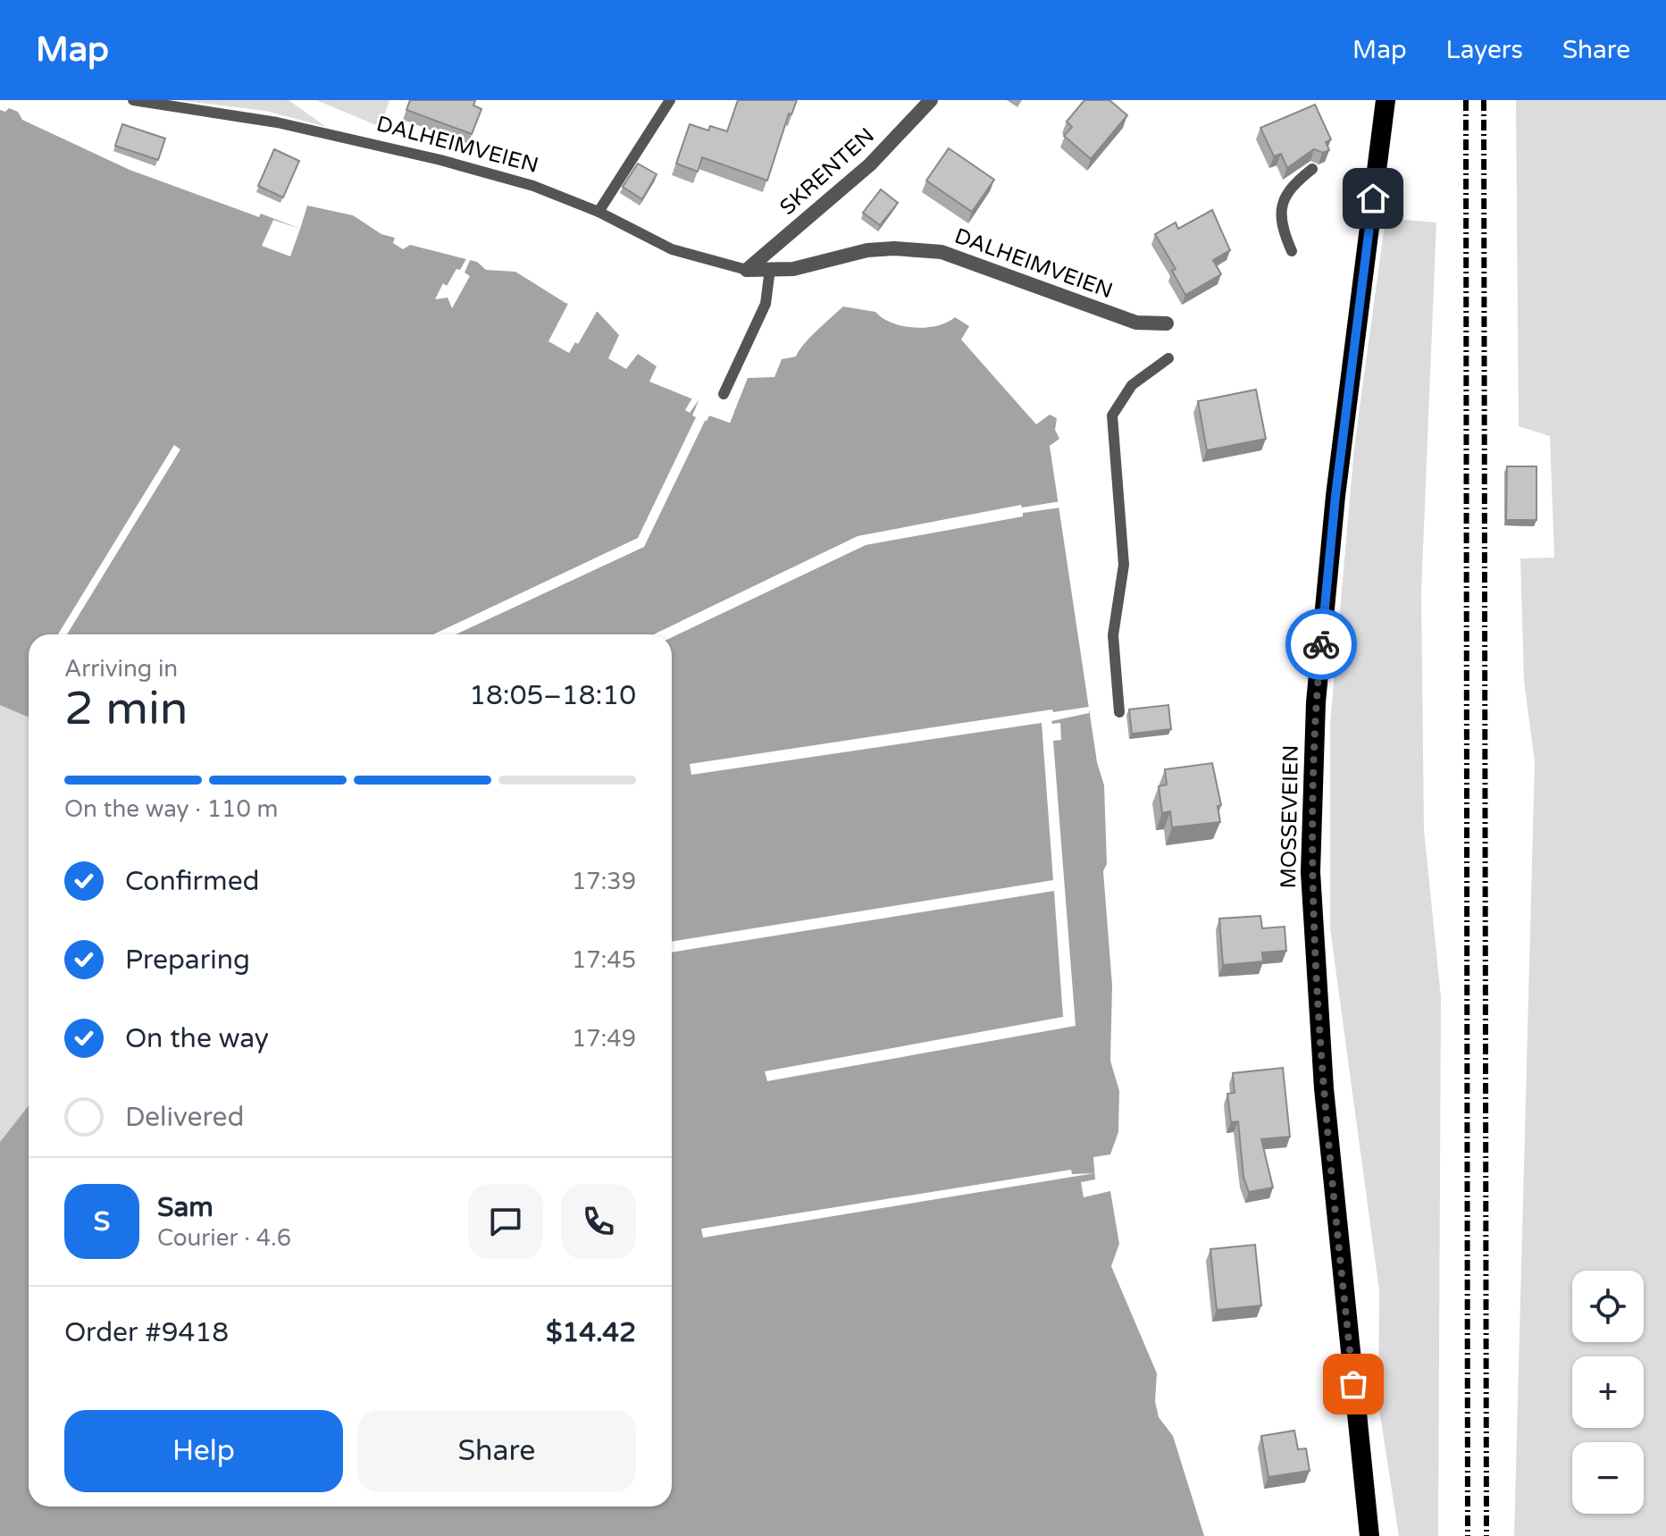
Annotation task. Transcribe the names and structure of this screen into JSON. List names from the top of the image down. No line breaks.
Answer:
{"streets":{"highway":["MOSSEVEIEN"],"street":["DALHEIMVEIEN","SKRENTEN"]},"crossings":[["DALHEIMVEIEN","SKRENTEN"]],"page":{"header":"Map","nav":["Map","Layers","Share"],"heading":["2 min","Arriving in","18:05–18:10"],"panel":["Sam","Courier · 4.6","Order #9418","$14.42"],"bar":"On the way · 110 m","list":[["Confirmed","17:39"],["Preparing","17:45"],["On the way","17:49"],"Delivered"],"round":"S","map_buttons":["+","−"],"buttons":["Help","Share"]}}
